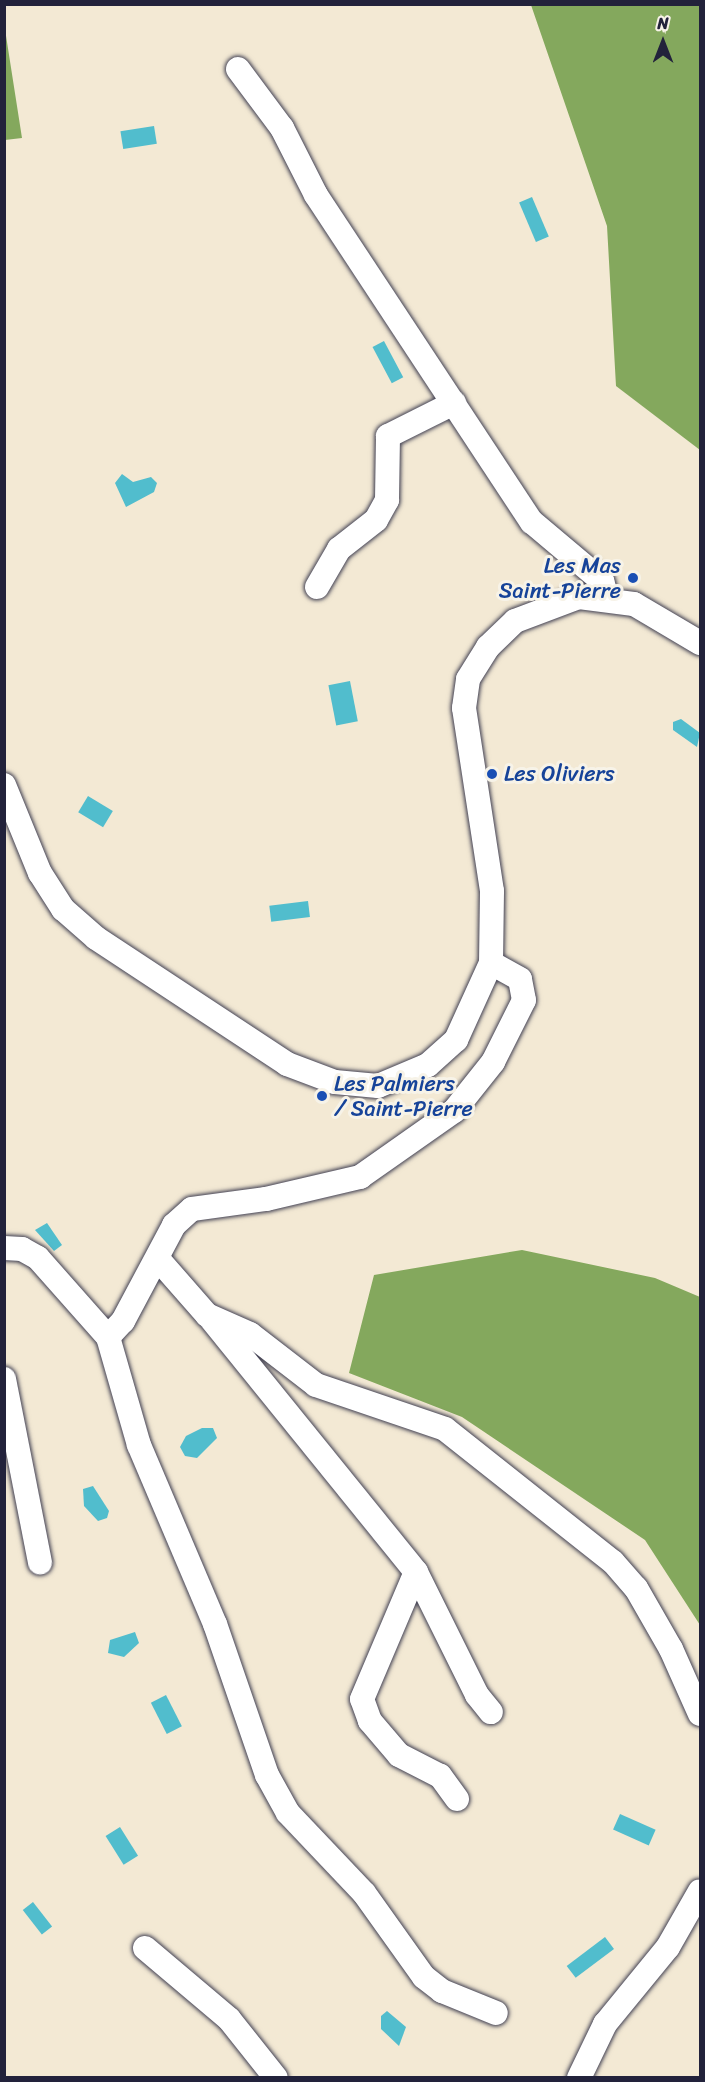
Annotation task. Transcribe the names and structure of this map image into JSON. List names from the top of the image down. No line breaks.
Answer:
{"places":["Les Mas Saint-Pierre","Les Oliviers","Les Palmiers / Saint-Pierre"],"north":"top"}
